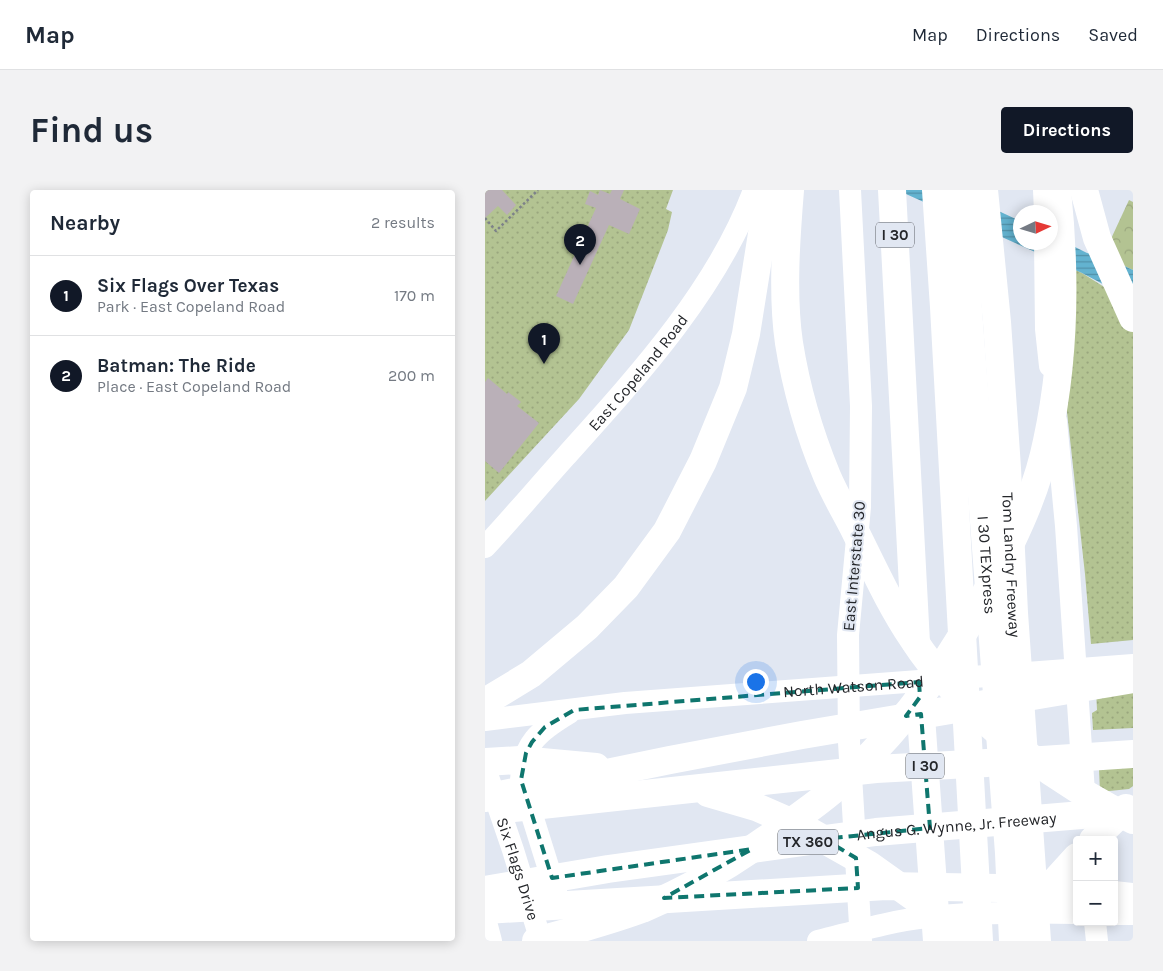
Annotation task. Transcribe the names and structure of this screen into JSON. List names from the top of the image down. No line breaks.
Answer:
{"streets":{"highway":["I 30","I 30 TEXpress","Tom Landry Freeway","Angus G. Wynne, Jr. Freeway","TX 360"],"main road":["East Copeland Road","East Interstate 30","North Watson Road","Six Flags Drive"]},"north":"right","page":{"header":"Map","nav":["Map","Directions","Saved"],"buttons":"Directions","title":"Find us","heading":["Nearby","2 results"],"pins":["2","1"],"list":[{"mark":"1","name":"Six Flags Over Texas","note":"Park · East Copeland Road","value":"170 m"},{"mark":"2","name":"Batman: The Ride","note":"Place · East Copeland Road","value":"200 m"}],"map_buttons":["+","−"]}}
